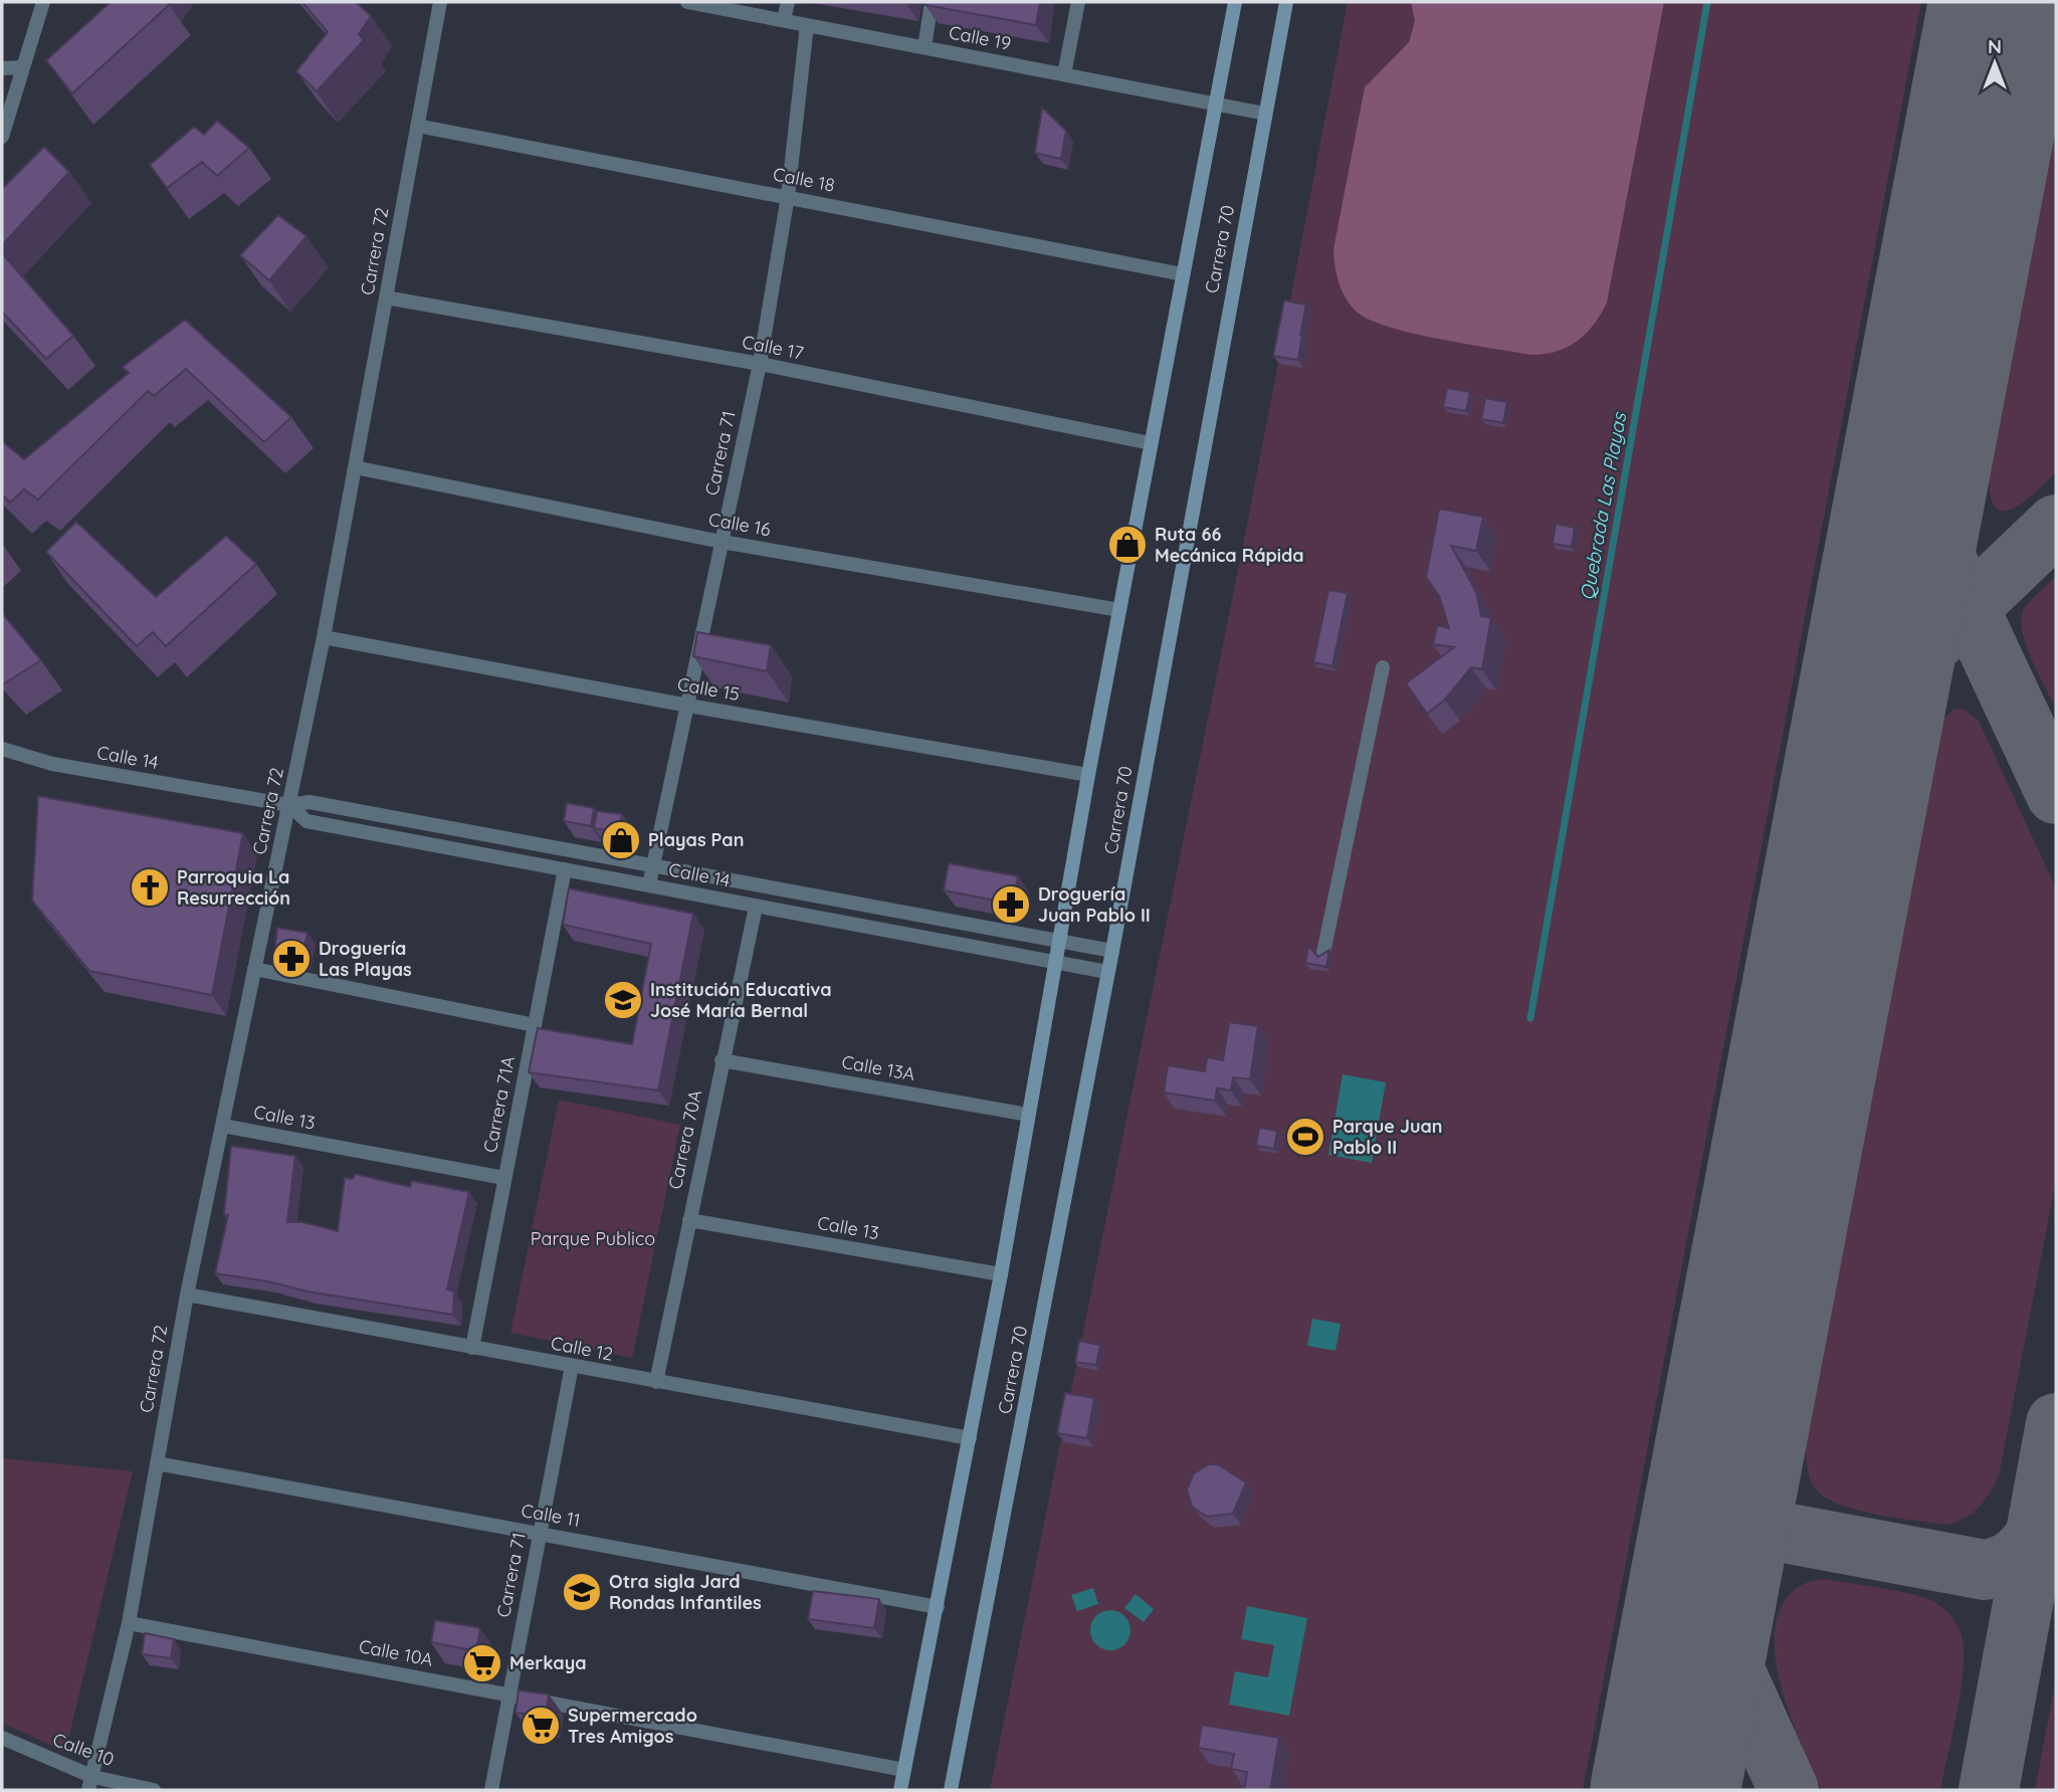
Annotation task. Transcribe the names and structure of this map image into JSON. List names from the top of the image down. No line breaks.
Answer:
{"streets":{"main road":["Carrera 70"],"street":["Calle 19","Calle 18","Carrera 72","Calle 17","Carrera 71","Calle 16","Calle 15","Calle 14","Calle 13A","Carrera 71A","Calle 13","Carrera 70A","Calle 12","Calle 11","Calle 10A","Calle 10"]},"crossings":[["Calle 19","Carrera 70"],["Calle 19","Carrera 71"],["Calle 18","Carrera 70"],["Calle 18","Carrera 72"],["Calle 18","Carrera 71"],["Carrera 70","Calle 17"],["Carrera 70","Calle 16"],["Carrera 70","Calle 15"],["Carrera 70","Calle 14"],["Carrera 70","Calle 13A"],["Carrera 70","Calle 13"],["Carrera 70","Calle 12"],["Carrera 70","Calle 11"],["Carrera 70","Calle 10A"],["Carrera 72","Calle 17"],["Carrera 72","Calle 16"],["Carrera 72","Calle 15"],["Carrera 72","Calle 14"],["Carrera 72","Calle 13"],["Carrera 72","Calle 12"],["Carrera 72","Calle 11"],["Carrera 72","Calle 10A"],["Carrera 72","Calle 10"],["Calle 17","Carrera 71"],["Carrera 71","Calle 16"],["Carrera 71","Calle 15"],["Carrera 71","Calle 14"],["Carrera 71","Calle 12"],["Carrera 71","Calle 11"],["Carrera 71","Calle 10A"],["Calle 14","Carrera 71A"],["Calle 14","Carrera 70A"],["Calle 13A","Carrera 70A"],["Carrera 71A","Calle 13"],["Carrera 71A","Calle 12"],["Calle 13","Carrera 70A"],["Carrera 70A","Calle 12"]],"water":["Quebrada Las Playas"],"parks":["Parque Publico"],"places":{"shop":["Ruta 66 Mecánica Rápida","Playas Pan"],"church":["Parroquia La Resurrección"],"pharmacy":["Droguería Juan Pablo II","Droguería Las Playas"],"school or university":["Institución Educativa José María Bernal","Otra sigla Jard Rondas Infantiles"],"sports":["Parque Juan Pablo II"],"supermarket":["Merkaya","Supermercado Tres Amigos"]},"north":"top"}
